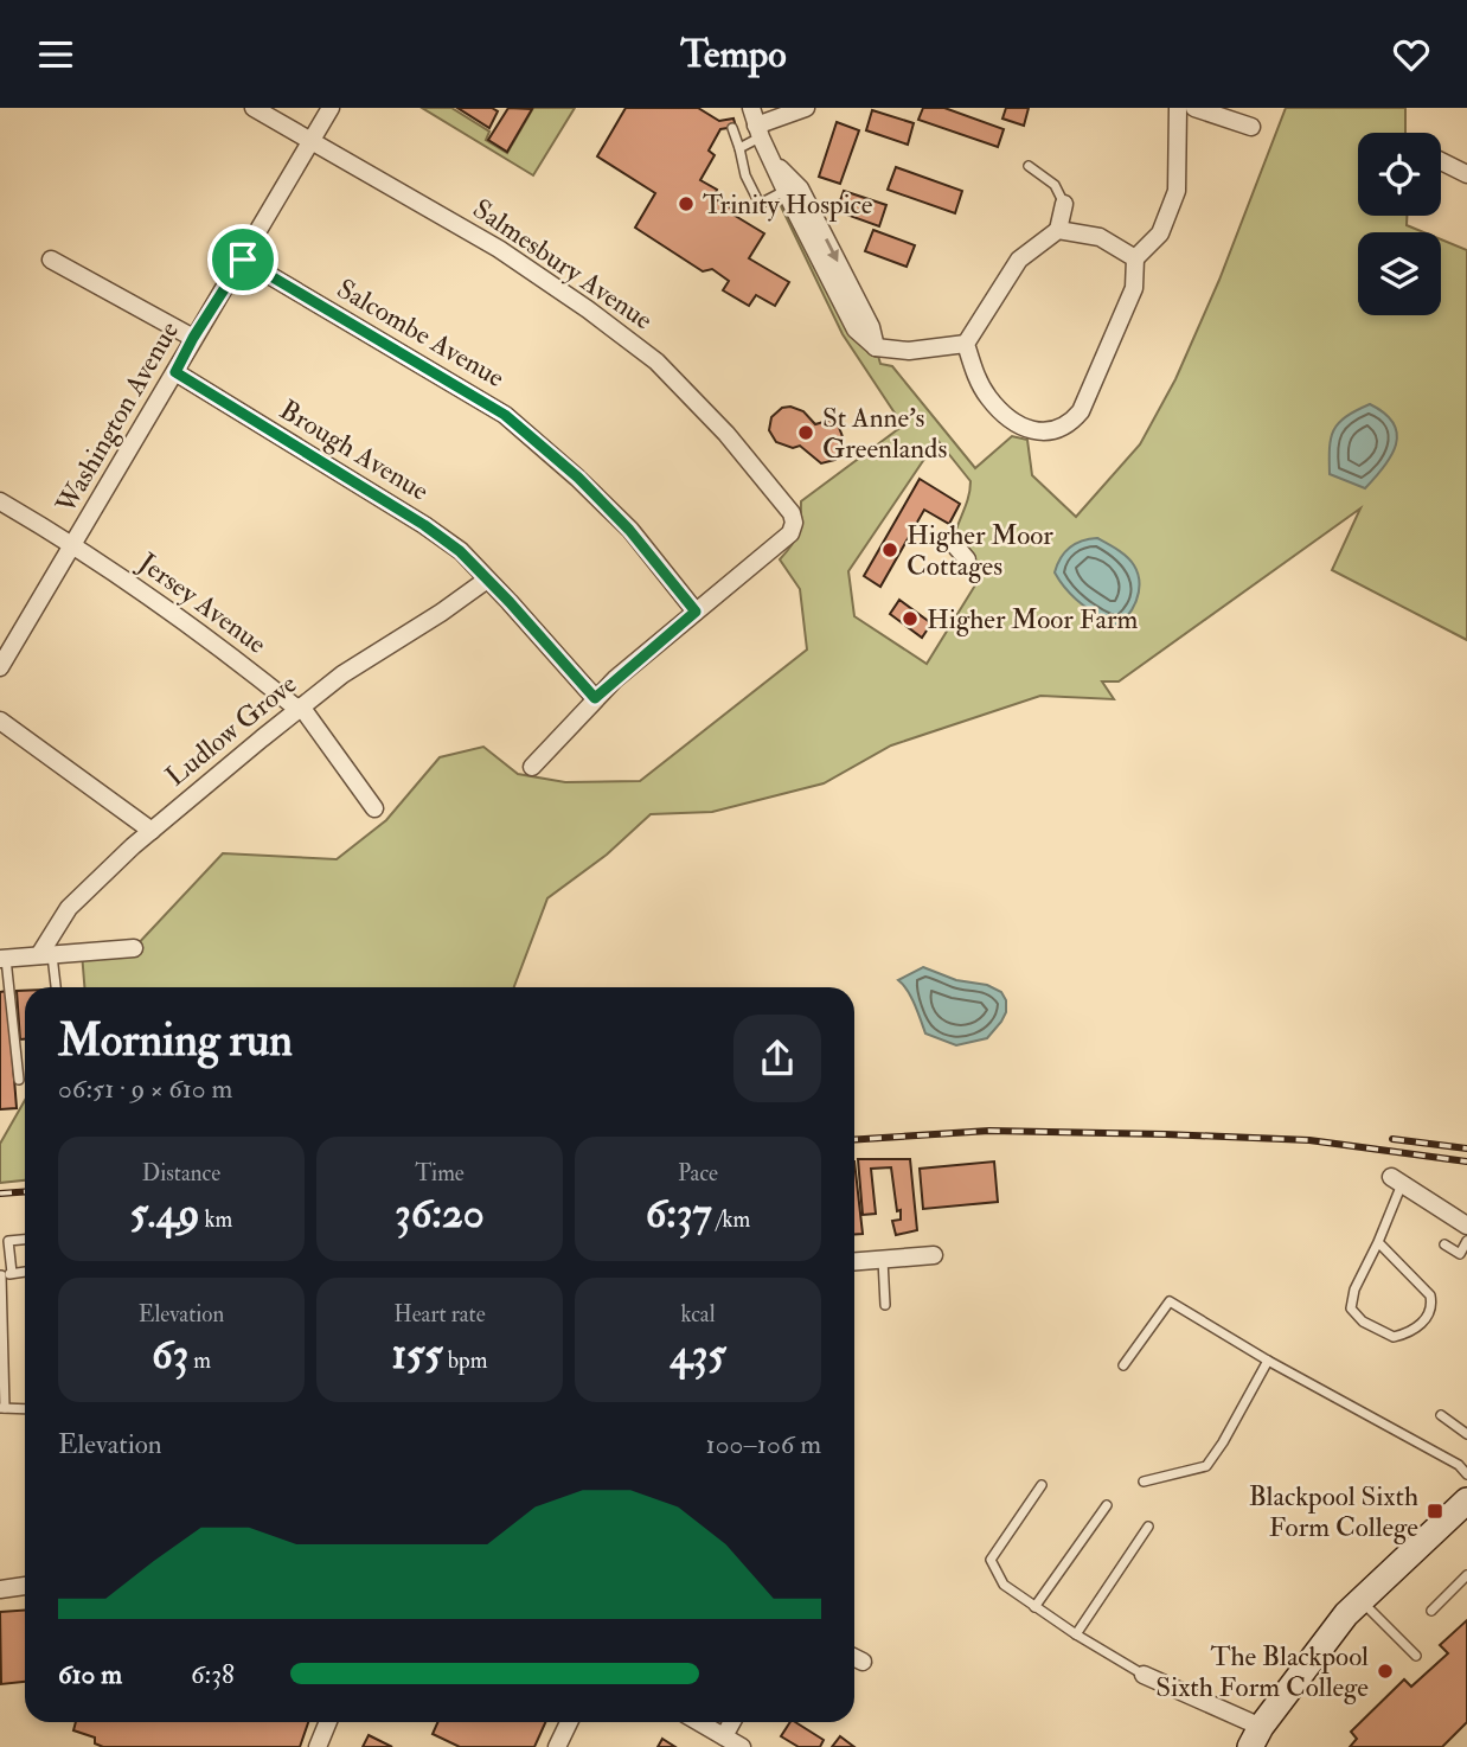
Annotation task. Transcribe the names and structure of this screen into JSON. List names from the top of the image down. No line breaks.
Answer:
{"streets":{"street":["Salmesbury Avenue","Salcombe Avenue","Washington Avenue","Brough Avenue","Jersey Avenue","Ludlow Grove"]},"crossings":[["Salmesbury Avenue","Salcombe Avenue"],["Salmesbury Avenue","Washington Avenue"],["Salcombe Avenue","Washington Avenue"],["Washington Avenue","Brough Avenue"],["Washington Avenue","Jersey Avenue"],["Brough Avenue","Ludlow Grove"],["Jersey Avenue","Ludlow Grove"]],"places":{"other":["Trinity Hospice","St Anne's Greenlands","Higher Moor Cottages","Higher Moor Farm","The Blackpool Sixth Form College"],"transit":["Blackpool Sixth Form College"]},"page":{"header":"Tempo","heading":["Morning run","06:51 · 9 × 610 m"],"stats":[["Distance","5.49 km"],["Time","36:20"],["Pace","6:37 /km"],["Elevation","63 m"],["Heart rate","155 bpm"],["kcal","435"]],"chart":["Elevation","100–106 m"],"list":[{"name":"610 m","note":"6:38"}]}}
